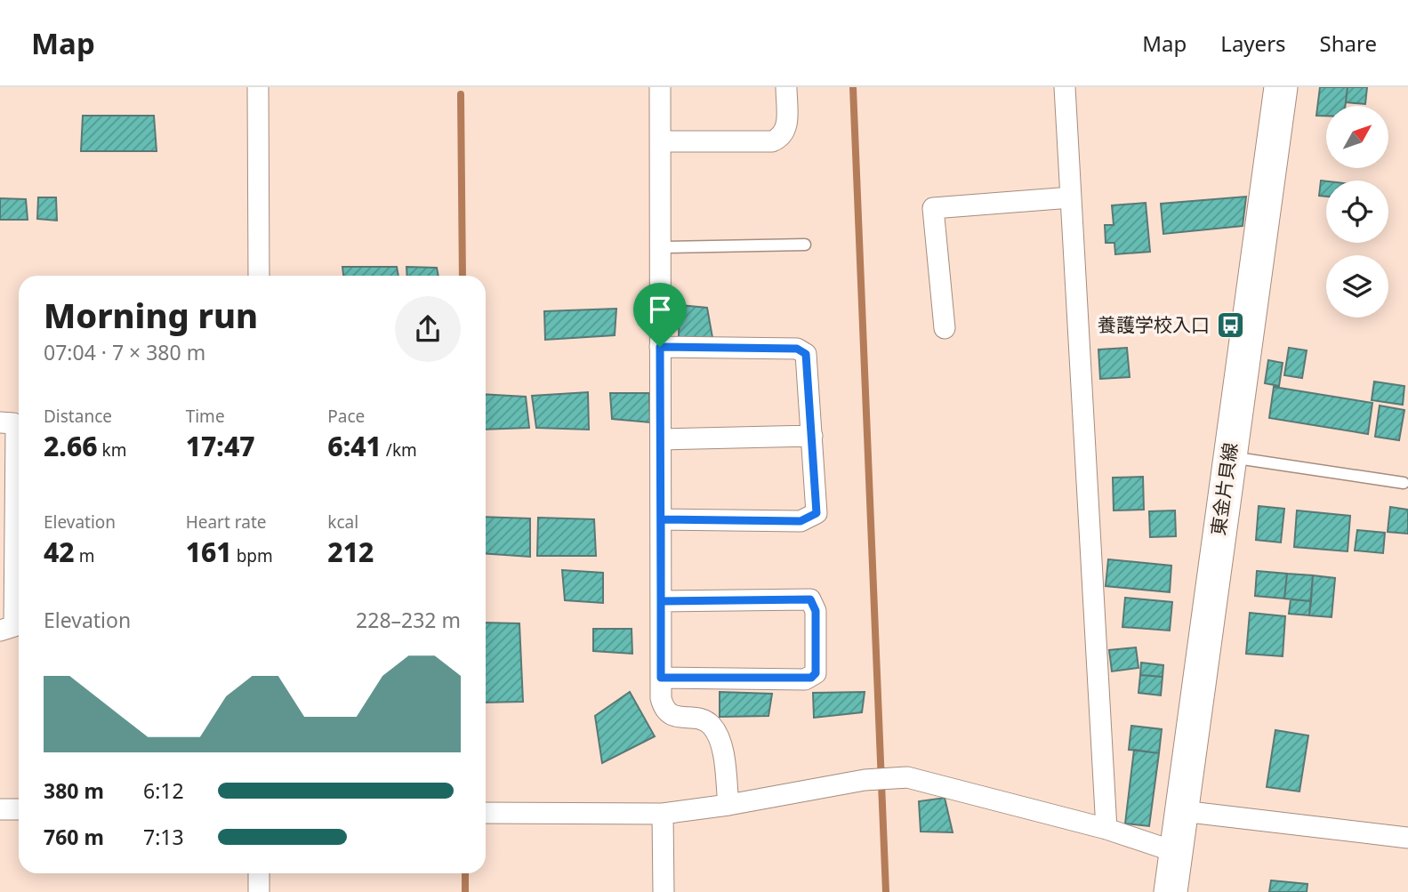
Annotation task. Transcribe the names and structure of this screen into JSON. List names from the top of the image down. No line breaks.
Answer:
{"streets":{"main road":["東金片貝線"]},"places":{"bus stop":["養護学校入口"]},"north":"top right","page":{"header":"Map","nav":["Map","Layers","Share"],"heading":["Morning run","07:04 · 7 × 380 m"],"stats":[["Distance","2.66 km"],["Time","17:47"],["Pace","6:41 /km"],["Elevation","42 m"],["Heart rate","161 bpm"],["kcal","212"]],"chart":["Elevation","228–232 m"],"list":[{"name":"380 m","note":"6:12"},{"name":"760 m","note":"7:13"}]}}
